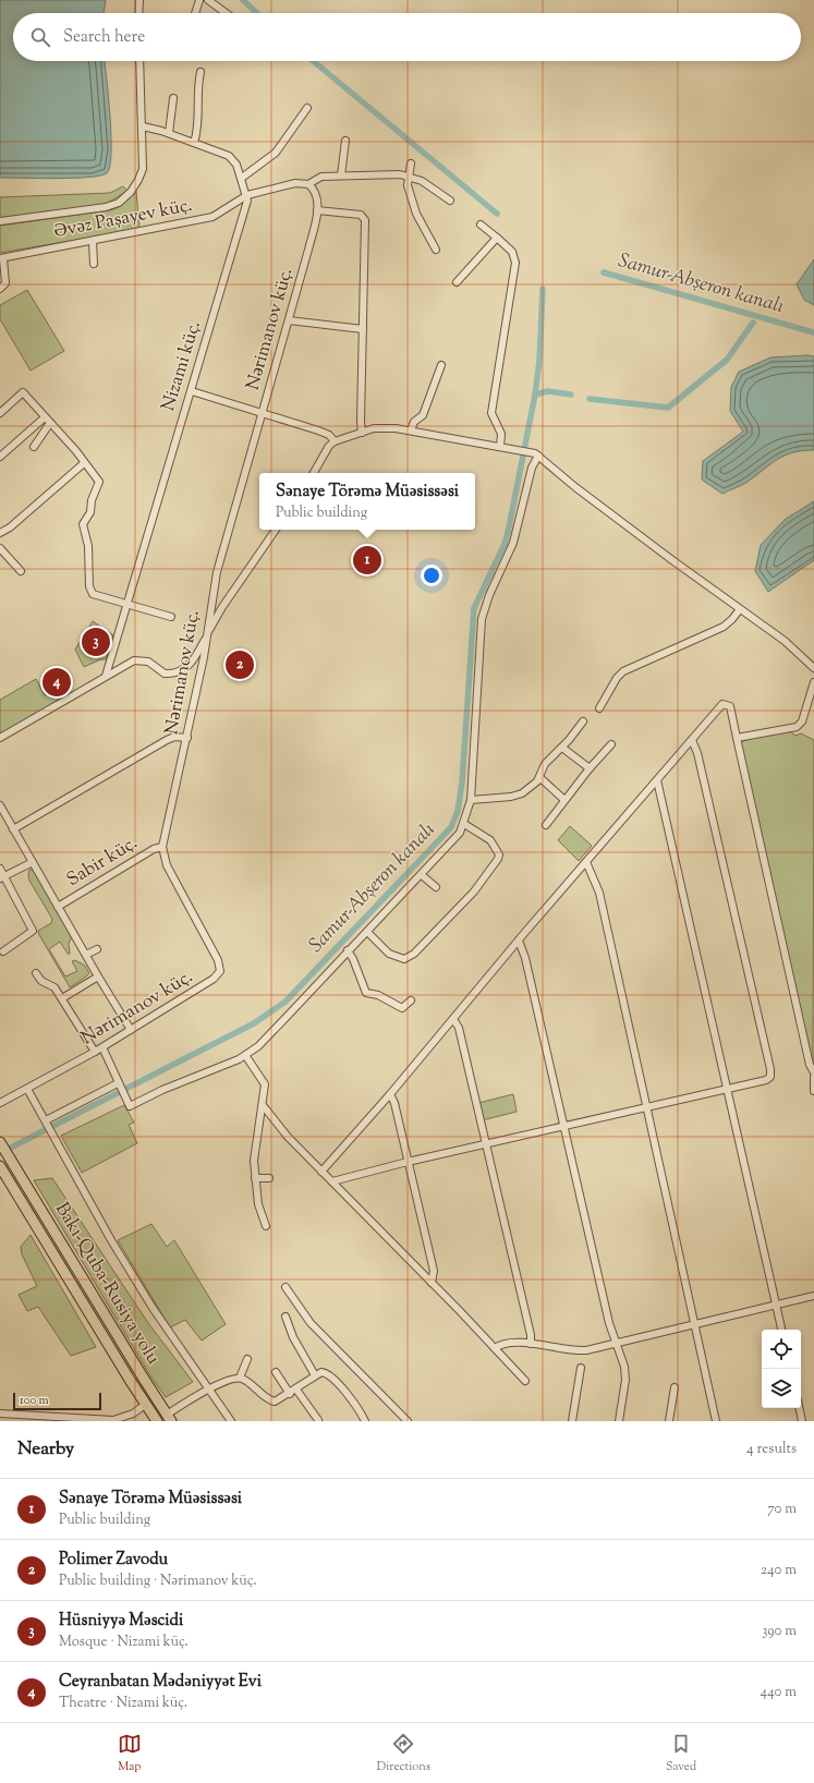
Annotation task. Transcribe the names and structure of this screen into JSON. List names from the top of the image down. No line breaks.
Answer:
{"streets":{"highway":["Bakı-Quba-Rusiya yolu"],"street":["Əvəz Paşayev küç.","Nərimanov küç.","Nizami küç.","Sabir küç."]},"crossings":[["Əvəz Paşayev küç.","Nizami küç."],["Nərimanov küç.","Sabir küç."]],"water":["Samur-Abşeron kanalı"],"scale_bar":"100 m","page":{"search":"Search here","popup":["Sənaye Törəmə Müəsissəsi","Public building"],"pins":["1","3","2","4"],"scale":"100 m","heading":["Nearby","4 results"],"list":[{"mark":"1","name":"Sənaye Törəmə Müəsissəsi","note":"Public building","value":"70 m"},{"mark":"2","name":"Polimer Zavodu","note":"Public building · Nərimanov küç.","value":"240 m"},{"mark":"3","name":"Hüsniyyə Məscidi","note":"Mosque · Nizami küç.","value":"390 m"},{"mark":"4","name":"Ceyranbatan Mədəniyyət Evi","note":"Theatre · Nizami küç.","value":"440 m"}],"nav":["Map","Directions","Saved"]}}
